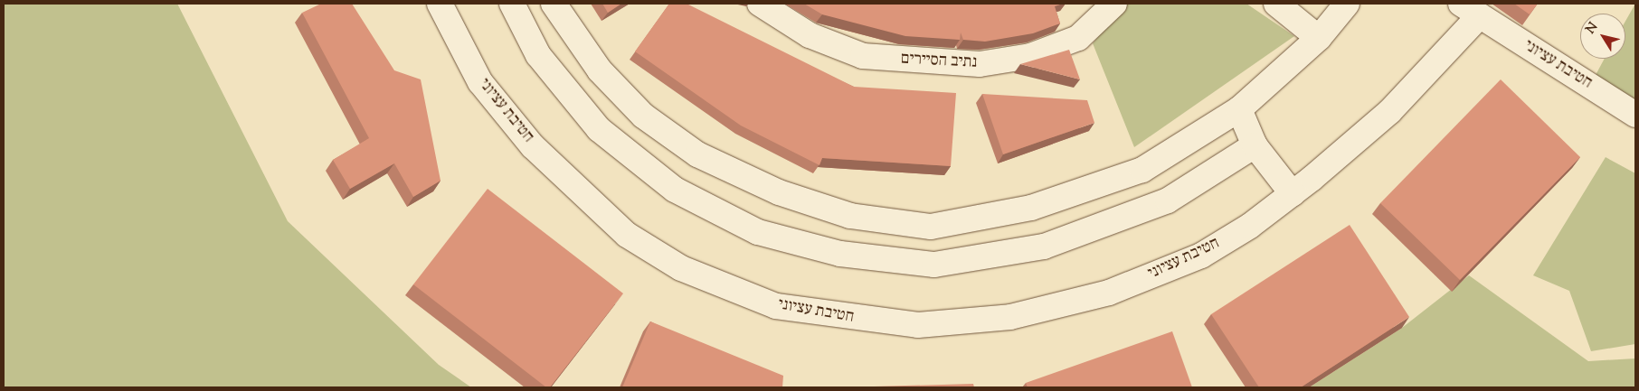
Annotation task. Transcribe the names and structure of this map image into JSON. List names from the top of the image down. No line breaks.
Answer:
{"streets":{"street":["נתיב הסיירים","חטיבת עציוני"]},"north":"top left"}
